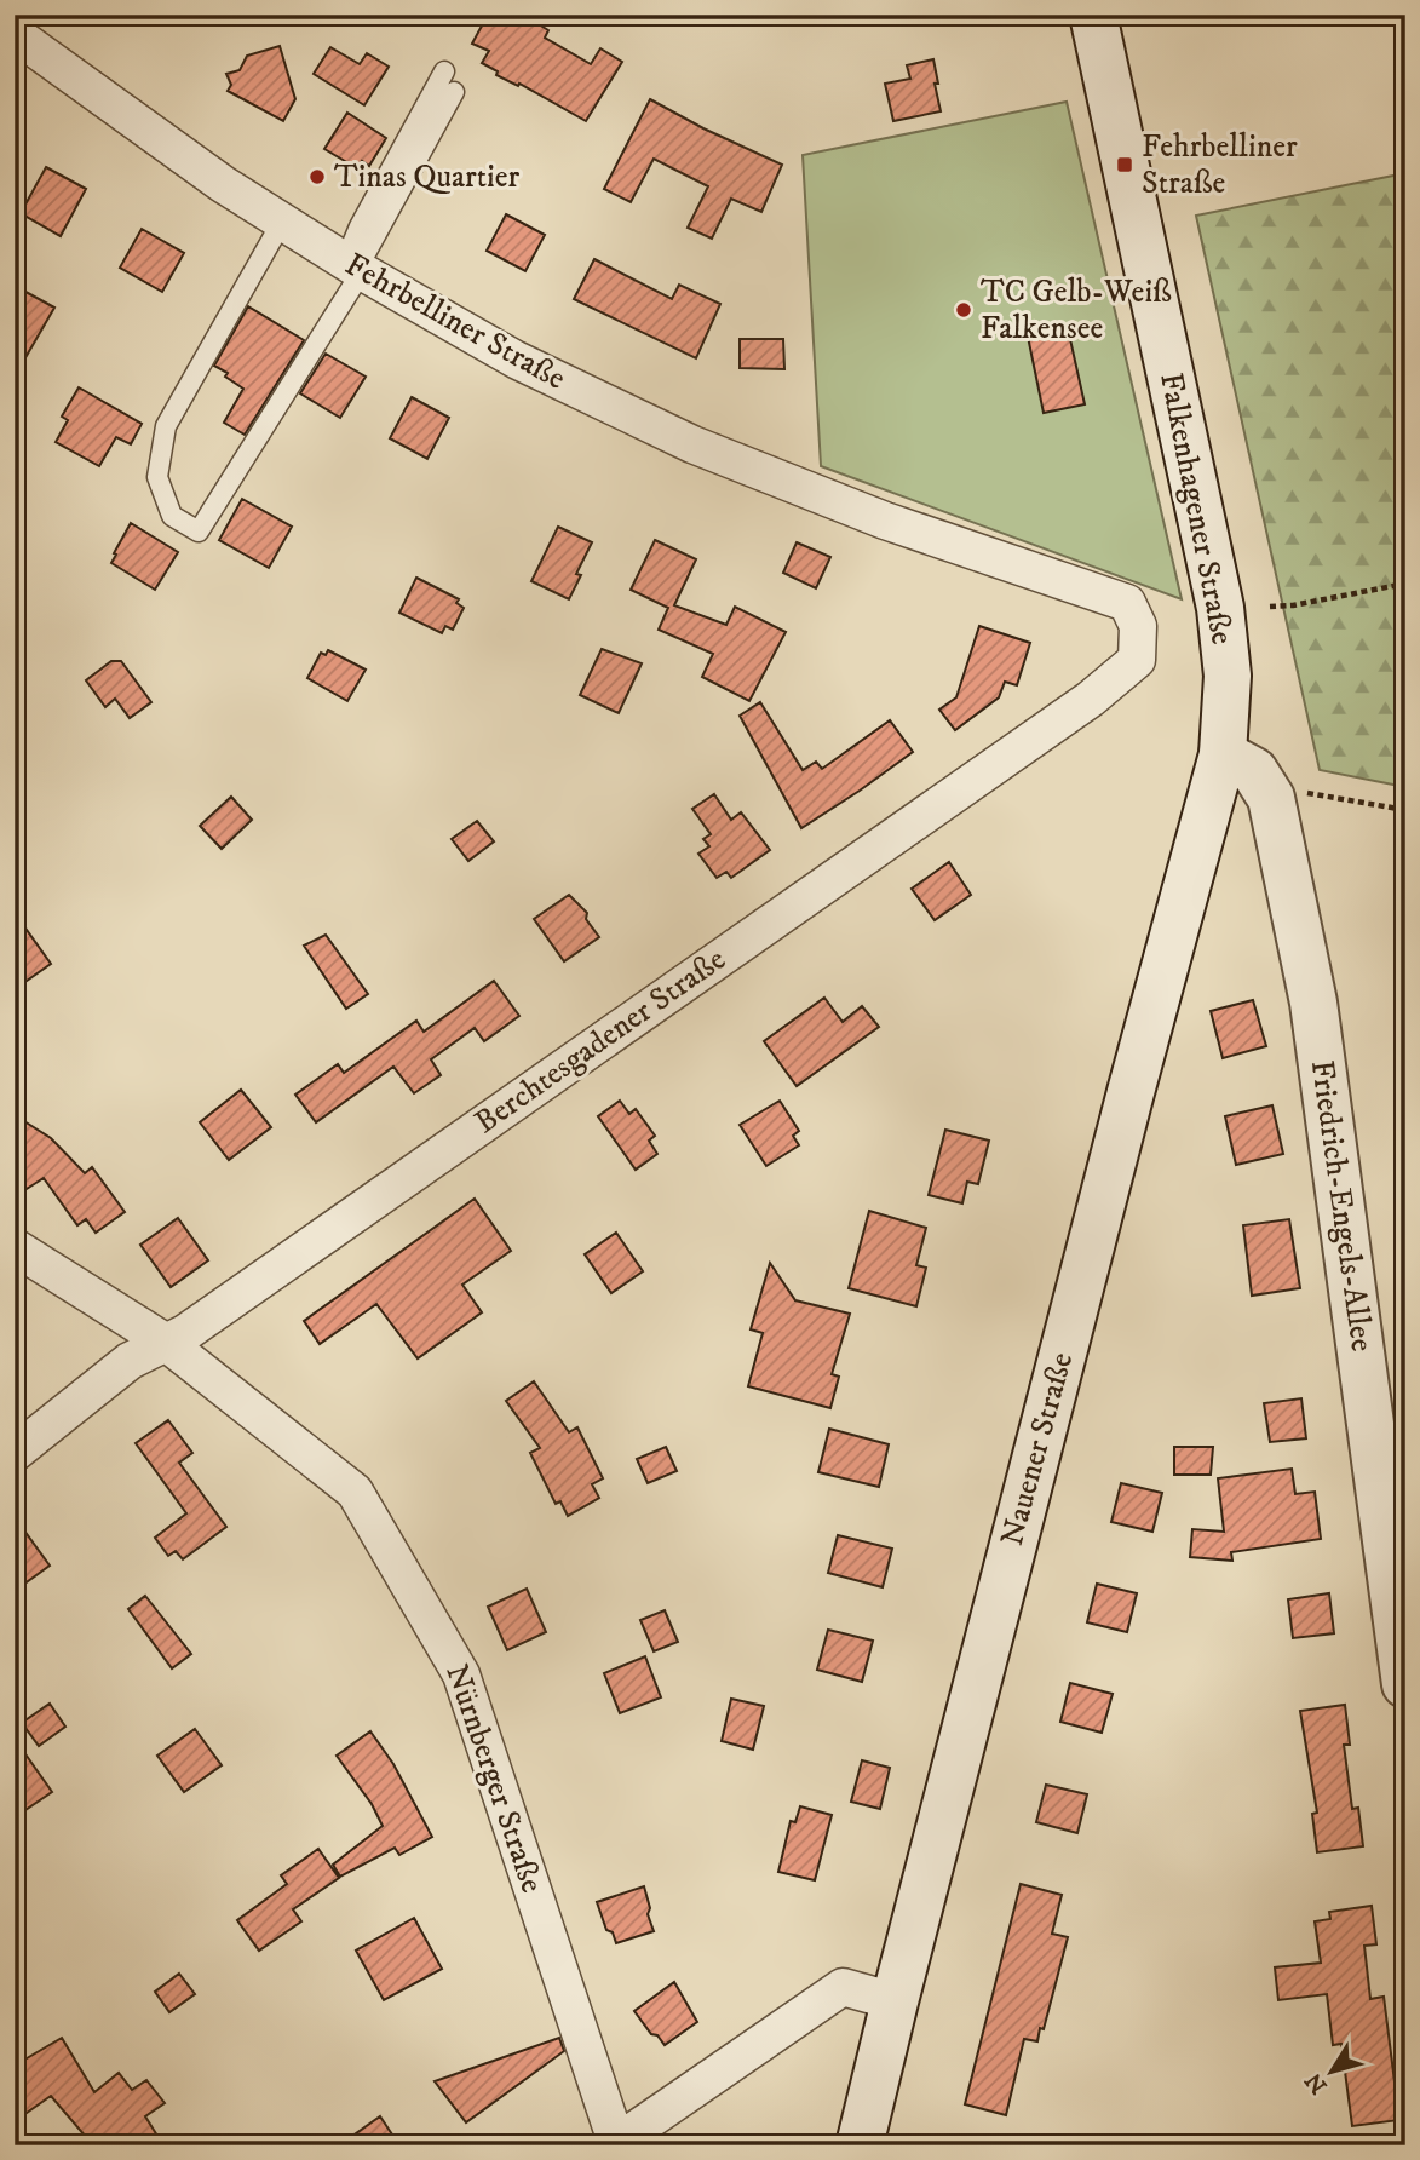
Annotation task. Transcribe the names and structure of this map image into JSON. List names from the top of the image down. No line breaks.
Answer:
{"streets":{"main road":["Falkenhagener Straße","Friedrich-Engels-Allee","Nauener Straße"],"street":["Fehrbelliner Straße","Berchtesgadener Straße","Nürnberger Straße"]},"crossings":[["Fehrbelliner Straße","Berchtesgadener Straße"],["Falkenhagener Straße","Friedrich-Engels-Allee"],["Falkenhagener Straße","Nauener Straße"],["Berchtesgadener Straße","Nürnberger Straße"],["Friedrich-Engels-Allee","Nauener Straße"]],"places":{"transit":["Fehrbelliner Straße"],"other":["Tinas Quartier","TC Gelb-Weiß Falkensee"]},"north":"bottom left"}
